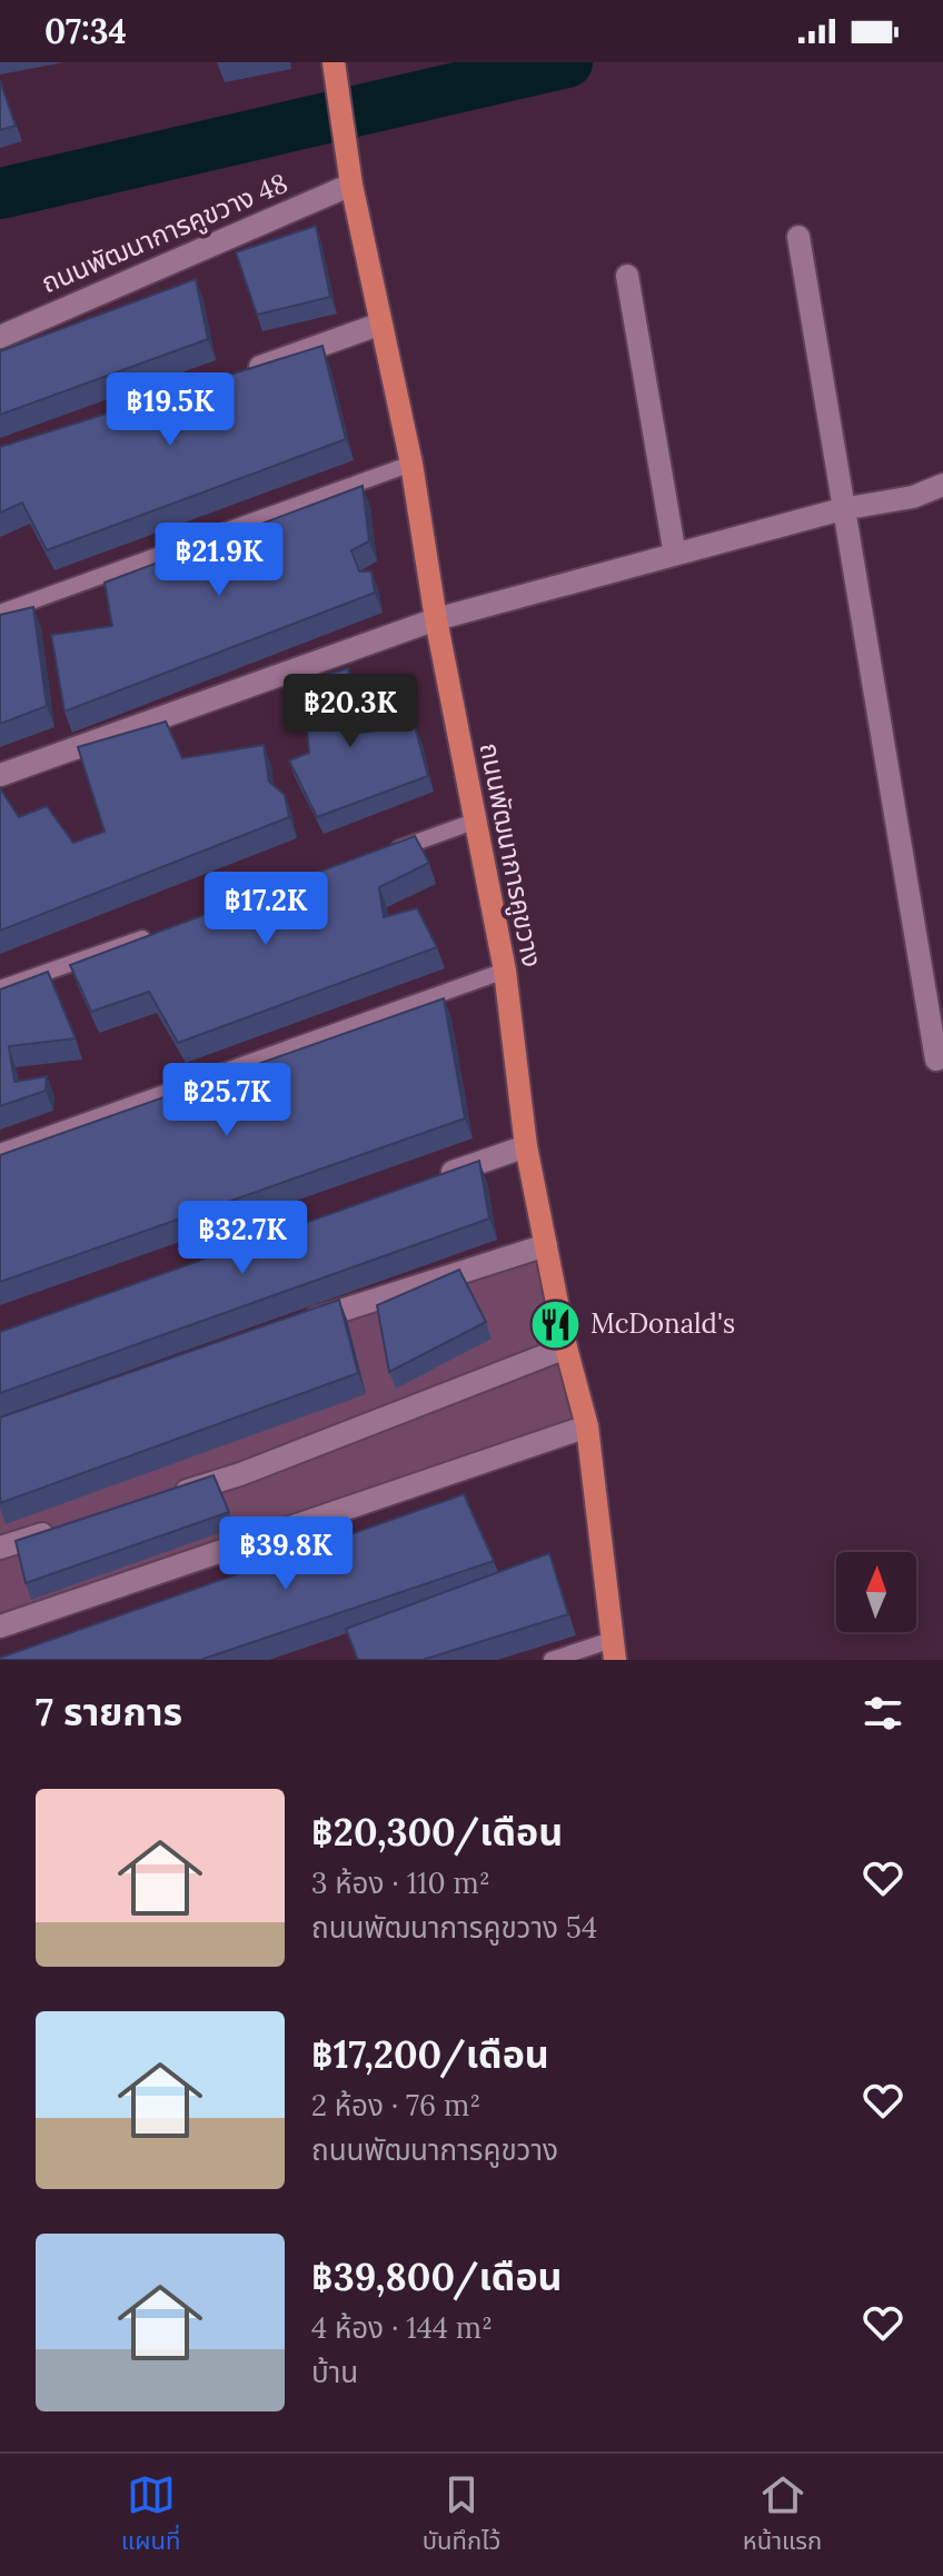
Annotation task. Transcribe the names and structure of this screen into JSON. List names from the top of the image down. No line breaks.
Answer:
{"streets":{"main road":["ถนนพัฒนาการคูขวาง"],"street":["ถนนพัฒนาการคูขวาง 48"]},"crossings":[["ถนนพัฒนาการคูขวาง 48","ถนนพัฒนาการคูขวาง"]],"places":{"restaurant":["McDonald's"]},"north":"top","page":{"status":"07:34","price":["฿19.5K","฿21.9K","฿20.3K","฿17.2K","฿25.7K","฿32.7K","฿39.8K"],"heading":"7 รายการ","list":[{"name":"฿20,300/เดือน","note":"3 ห้อง · 110 m² · ถนนพัฒนาการคูขวาง 54"},{"name":"฿17,200/เดือน","note":"2 ห้อง · 76 m² · ถนนพัฒนาการคูขวาง"},{"name":"฿39,800/เดือน","note":"4 ห้อง · 144 m² · บ้าน"}],"tabs":["แผนที่","บันทึกไว้","หน้าแรก"]}}
